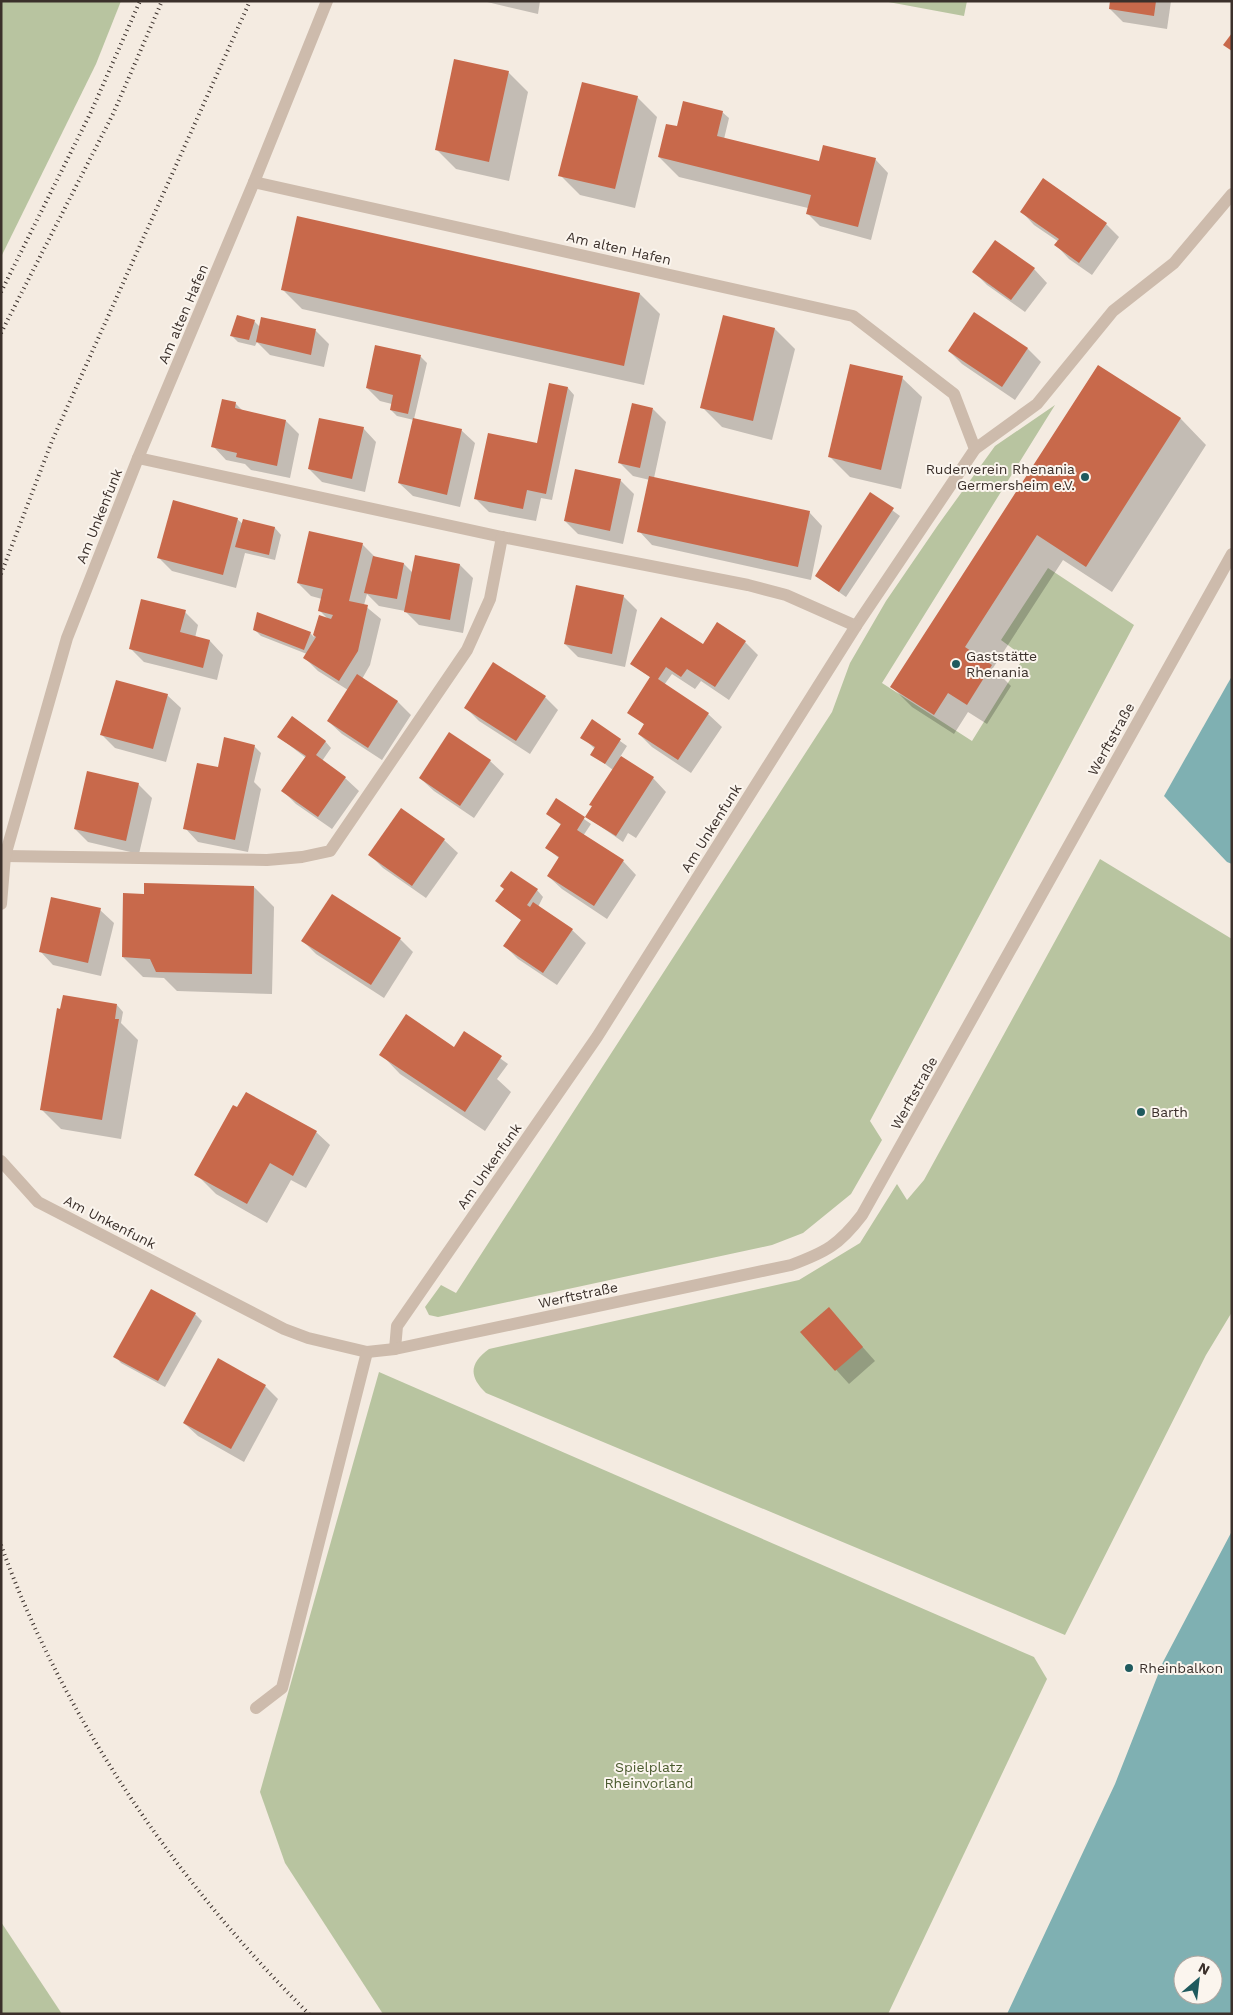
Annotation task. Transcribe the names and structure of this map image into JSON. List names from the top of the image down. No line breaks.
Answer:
{"streets":{"street":["Am alten Hafen","Am Unkenfunk","Werftstraße"]},"crossings":[["Am alten Hafen","Am Unkenfunk"],["Am Unkenfunk","Werftstraße"]],"parks":["Spielplatz Rheinvorland"],"places":["Ruderverein Rhenania Germersheim e.V.","Gaststätte Rhenania","Barth","Rheinbalkon"],"north":"top right"}
